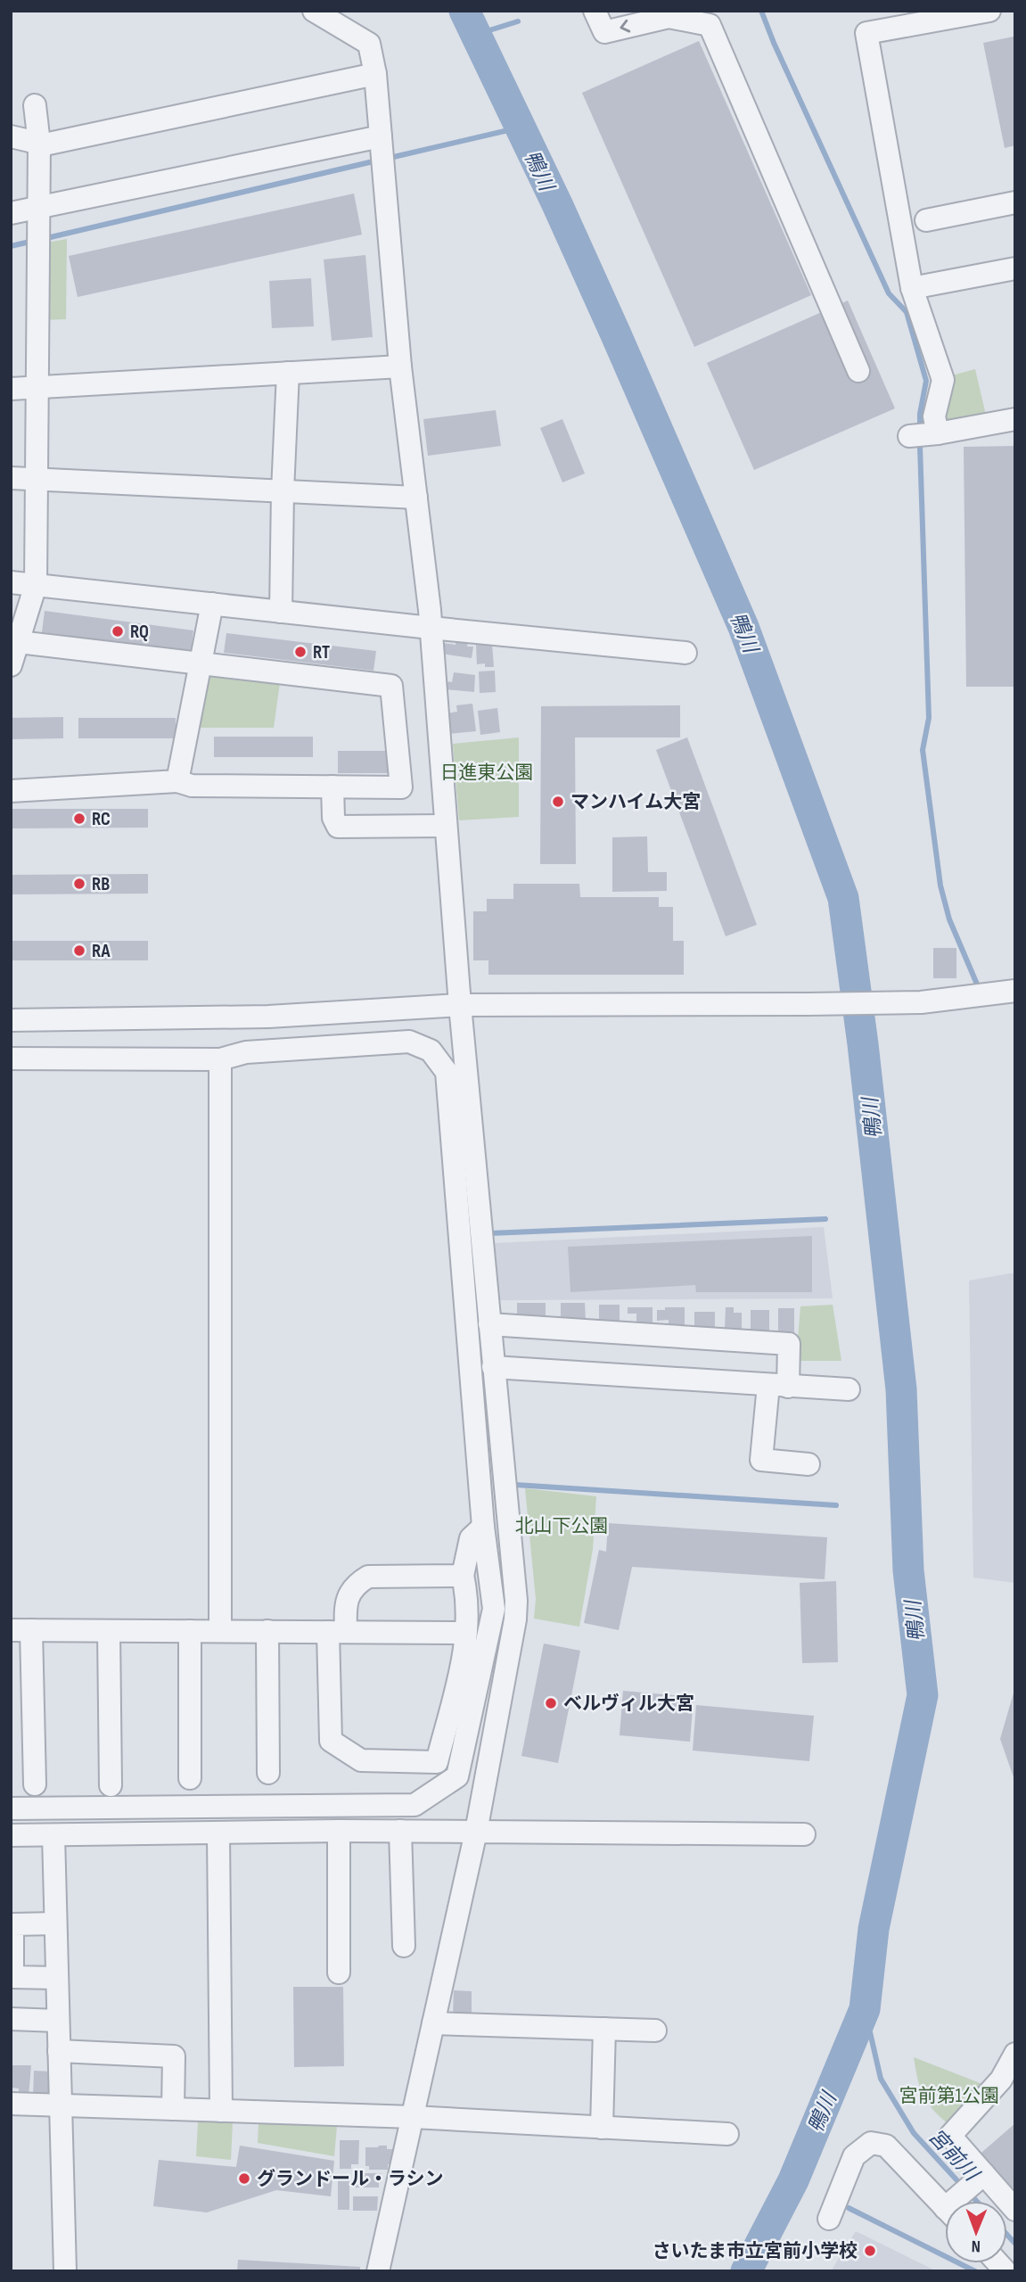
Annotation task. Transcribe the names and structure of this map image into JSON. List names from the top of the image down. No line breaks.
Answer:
{"water":["鴨川","宮前川"],"parks":["日進東公園","北山下公園","宮前第1公園"],"places":["RQ","RT","マンハイム大宮","RC","RB","RA","ベルヴィル大宮","グランドール・ラシン","さいたま市立宮前小学校"],"north":"bottom"}
